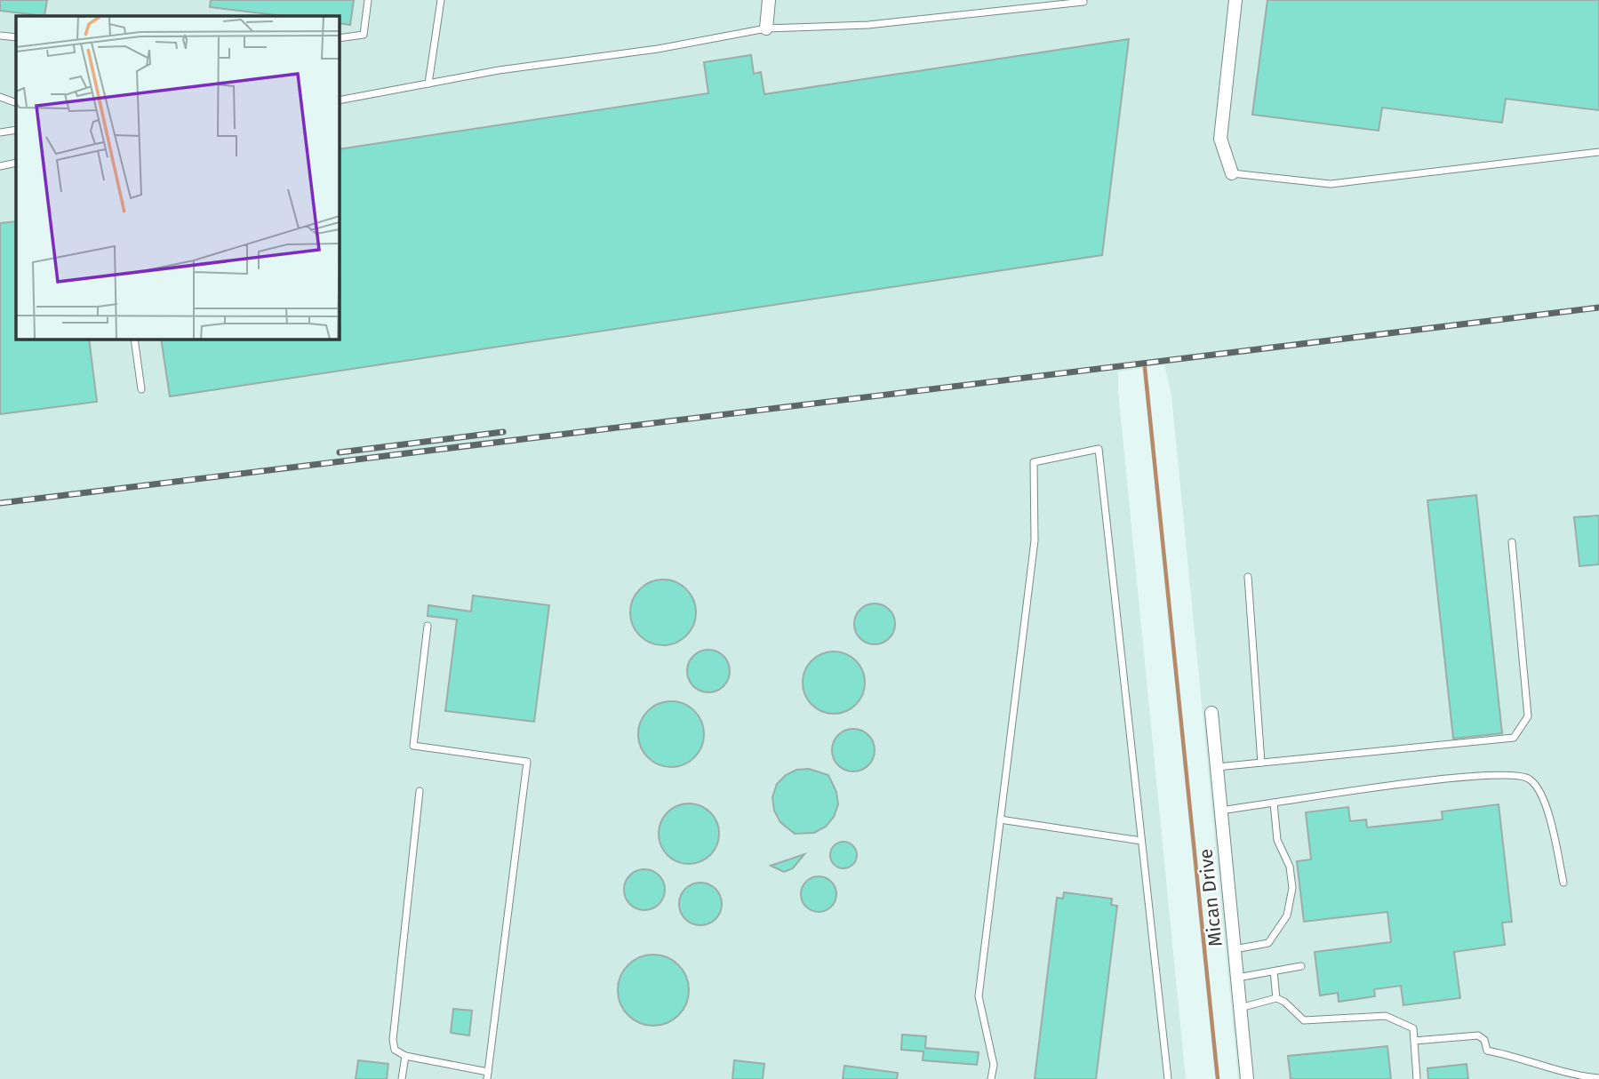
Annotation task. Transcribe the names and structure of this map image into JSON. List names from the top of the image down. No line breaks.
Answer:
{"streets":{"street":["Mican Drive"]}}
